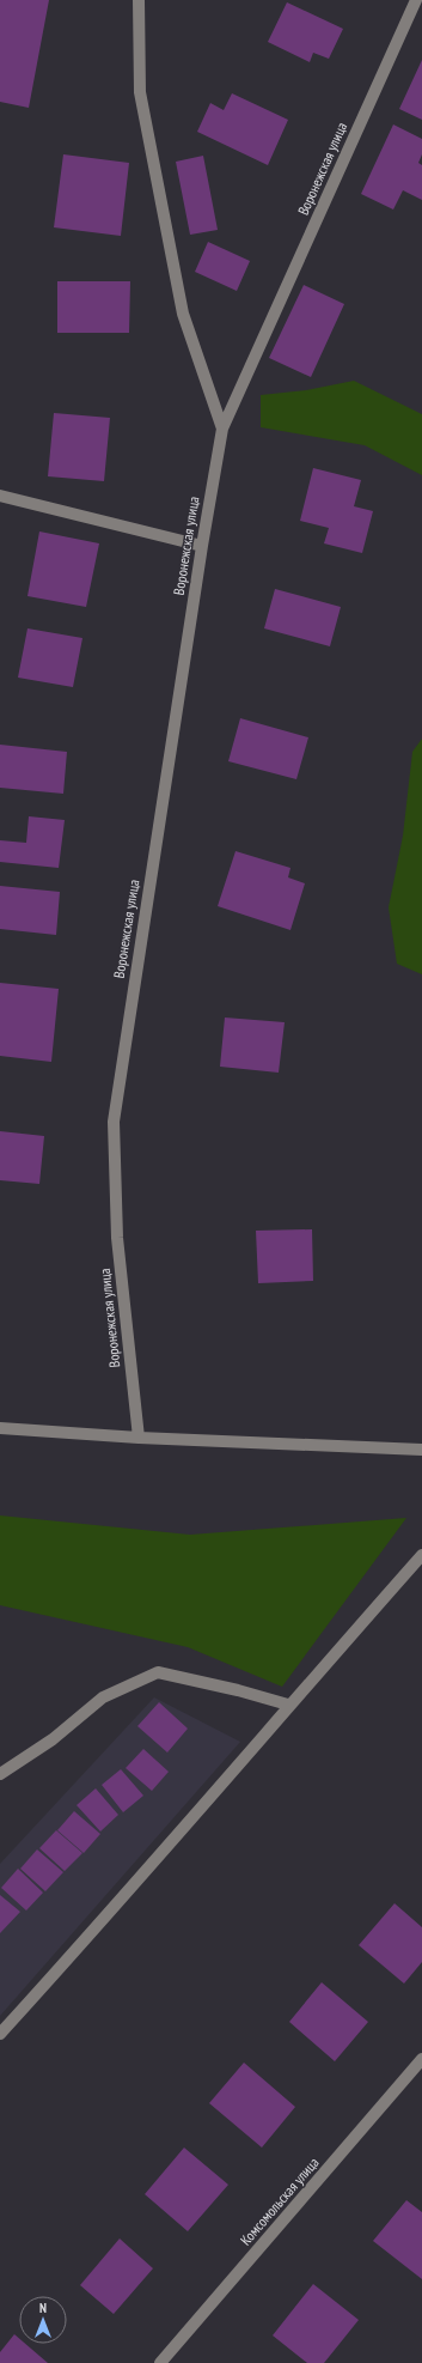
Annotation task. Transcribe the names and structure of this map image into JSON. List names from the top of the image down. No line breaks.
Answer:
{"streets":{"street":["Воронежская улица","Комсомольская улица"]},"north":"top"}
